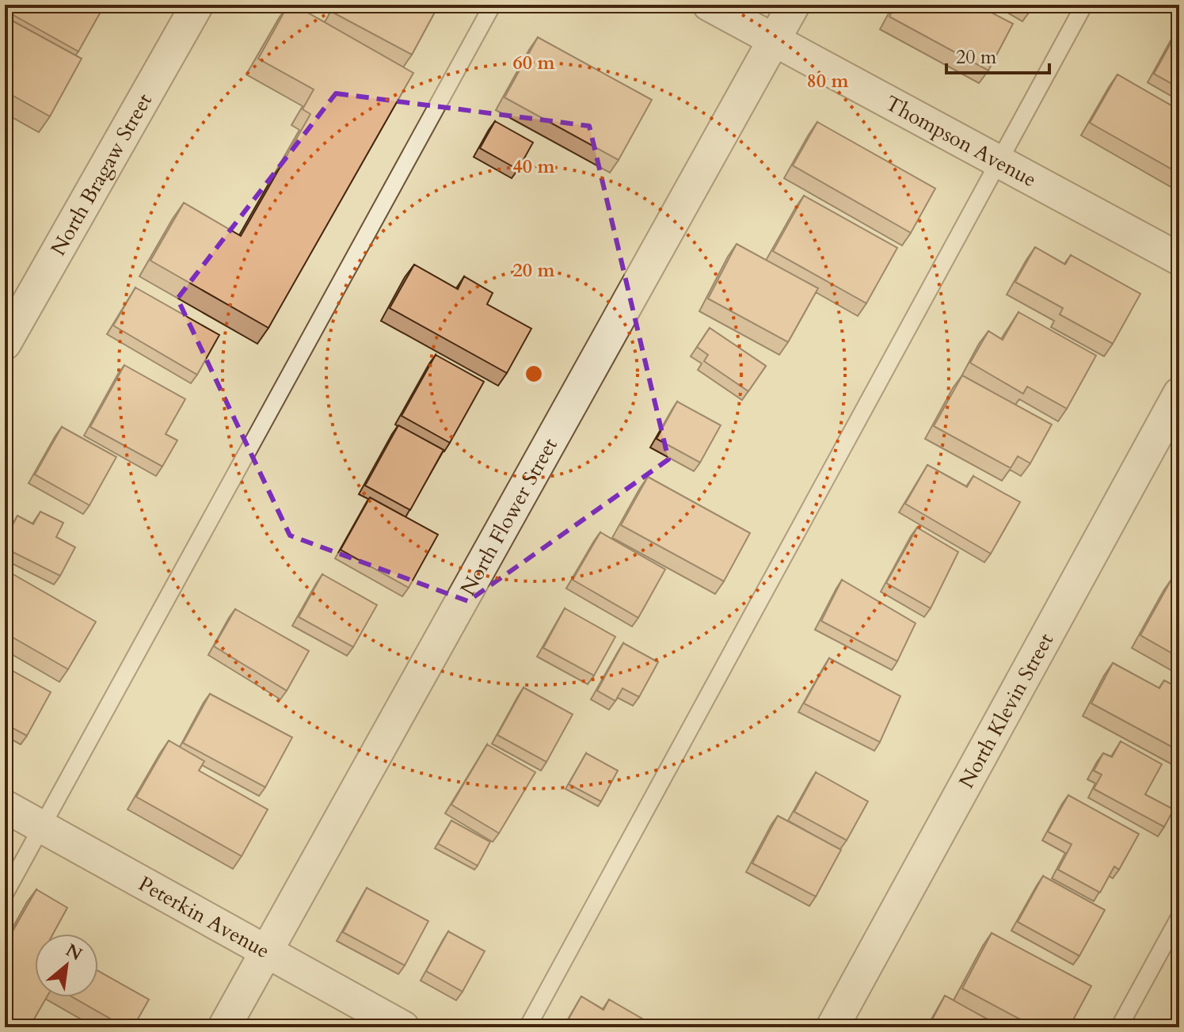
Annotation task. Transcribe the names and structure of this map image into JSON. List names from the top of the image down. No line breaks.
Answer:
{"streets":{"street":["Thompson Avenue","North Bragaw Street","North Flower Street","North Klevin Street","Peterkin Avenue"]},"crossings":[["Thompson Avenue","North Flower Street"],["North Flower Street","Peterkin Avenue"]],"scale_bar":"20 m","north":"top right","rings":["60 m","80 m","40 m","20 m"]}
